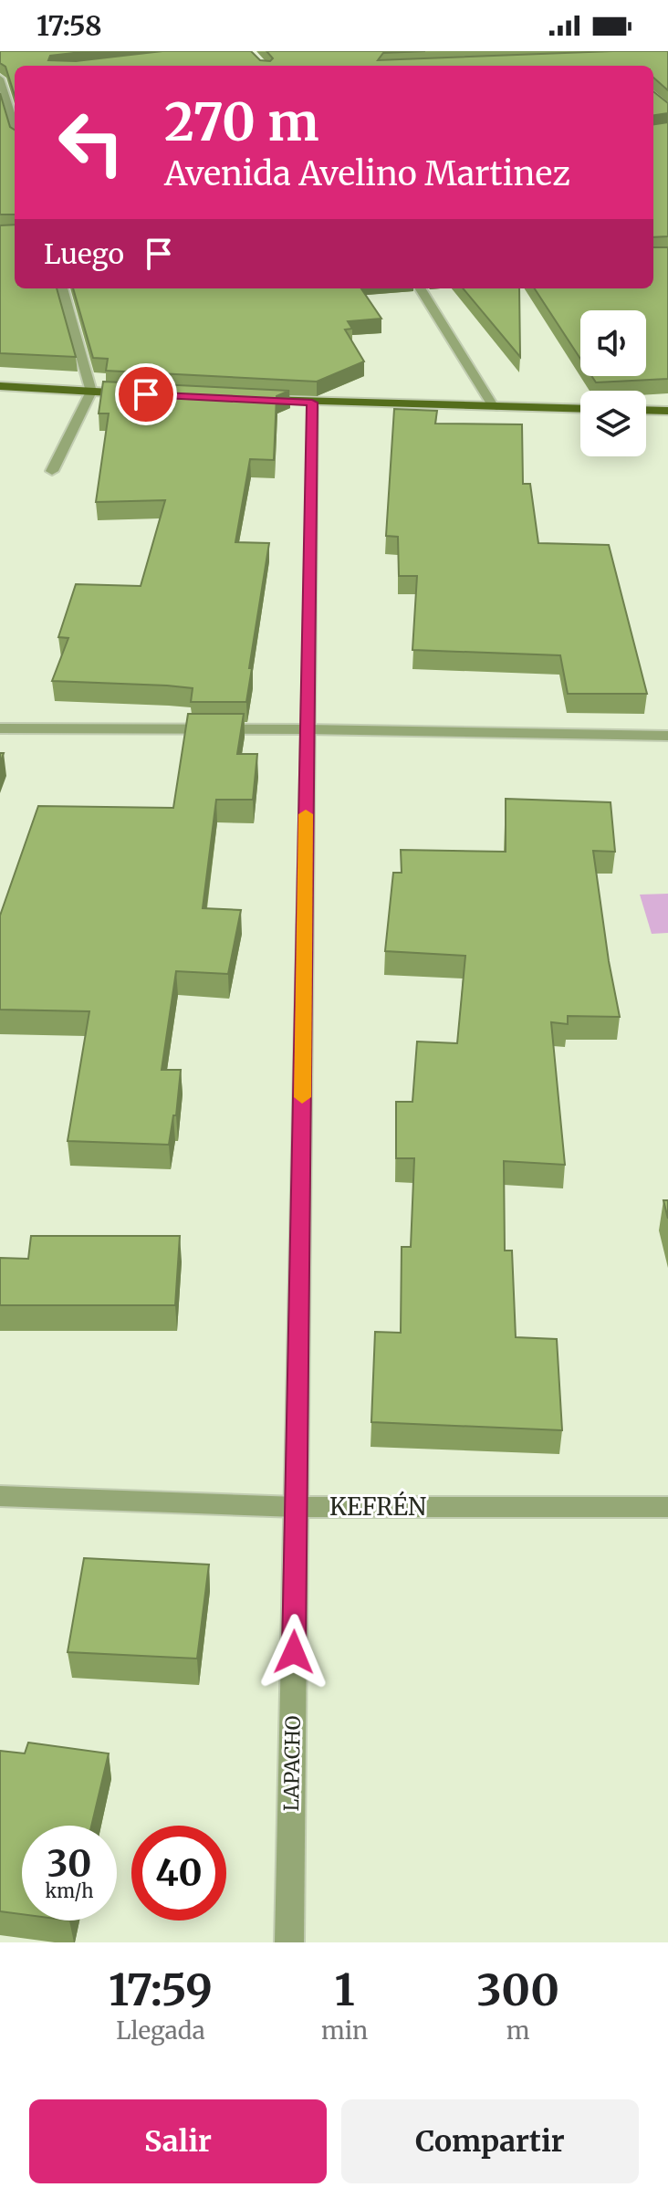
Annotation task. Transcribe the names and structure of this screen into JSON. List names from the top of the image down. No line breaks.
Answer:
{"streets":{"street":["KEFRÉN","LAPACHO"]},"crossings":[["KEFRÉN","LAPACHO"]],"page":{"status":"17:58","turn":["270 m","Avenida Avelino Martinez"],"then":"Luego","speed":"30 km/h","limit":"40","eta":["17:59","Llegada","1","min","300","m"],"buttons":["Salir","Compartir"]}}
